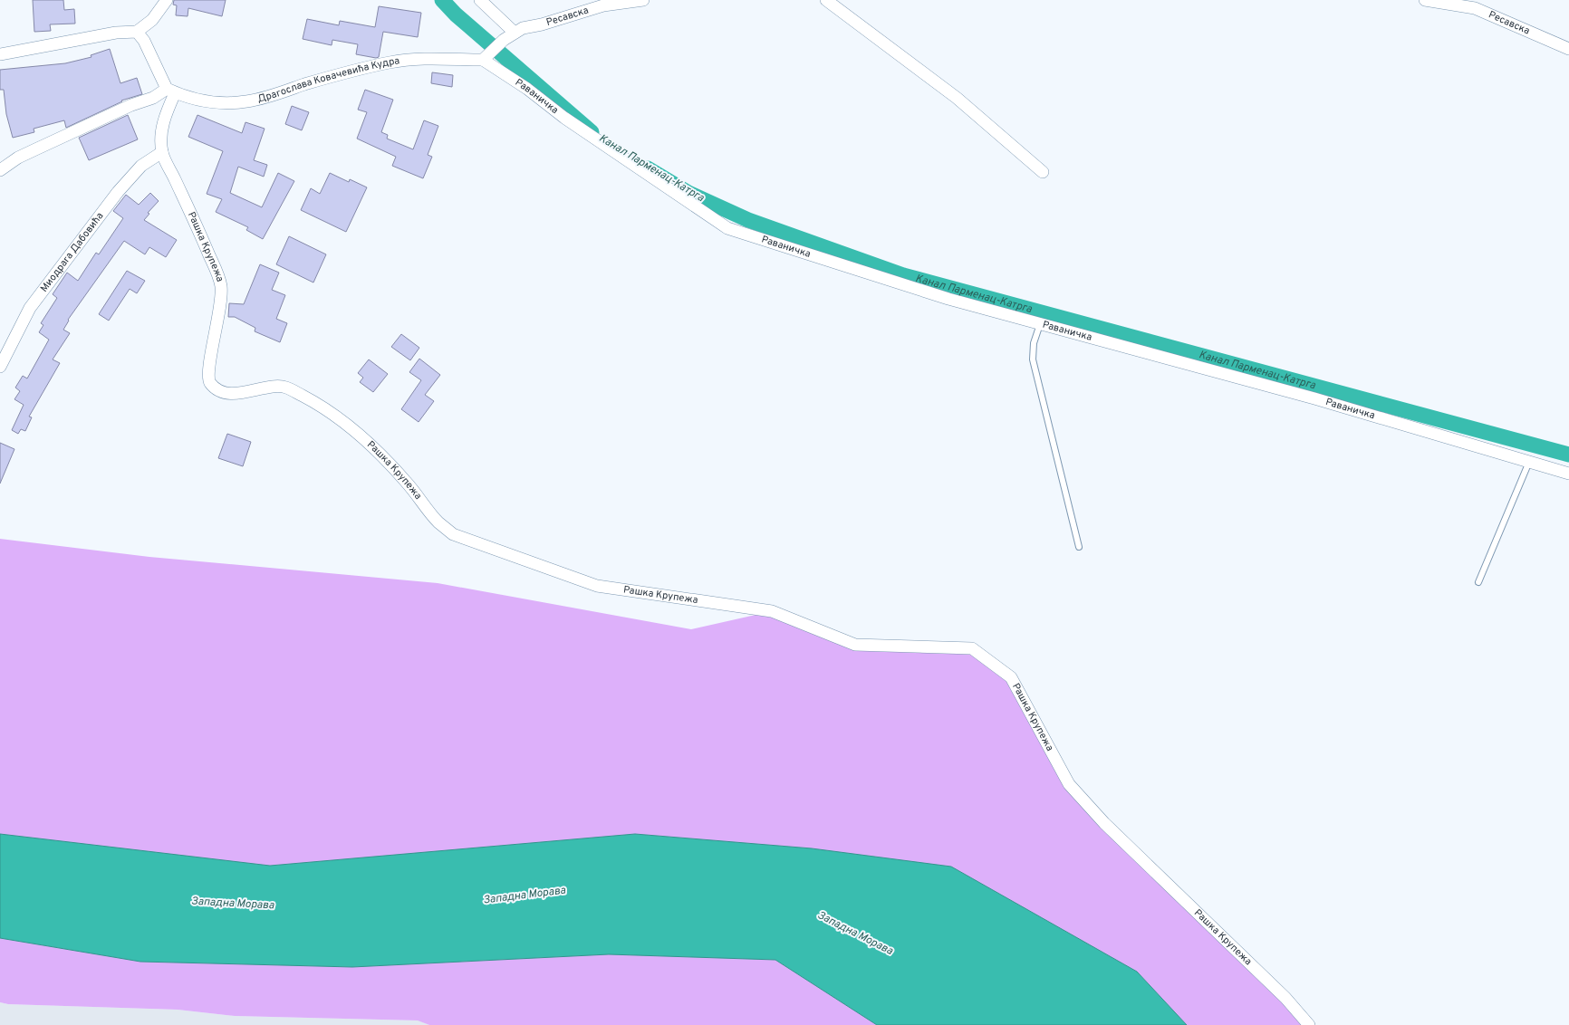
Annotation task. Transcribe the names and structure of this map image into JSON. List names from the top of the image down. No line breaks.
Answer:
{"streets":{"street":["Ресавска","Драгослава Ковачевића Кудра","Раваничка","Рашка Крупежа","Миодрага Дабовића"]},"crossings":[["Драгослава Ковачевића Кудра","Раваничка"],["Драгослава Ковачевића Кудра","Рашка Крупежа"],["Рашка Крупежа","Миодрага Дабовића"]],"water":["Канал Парменац-Катрга","Западна Морава"]}
